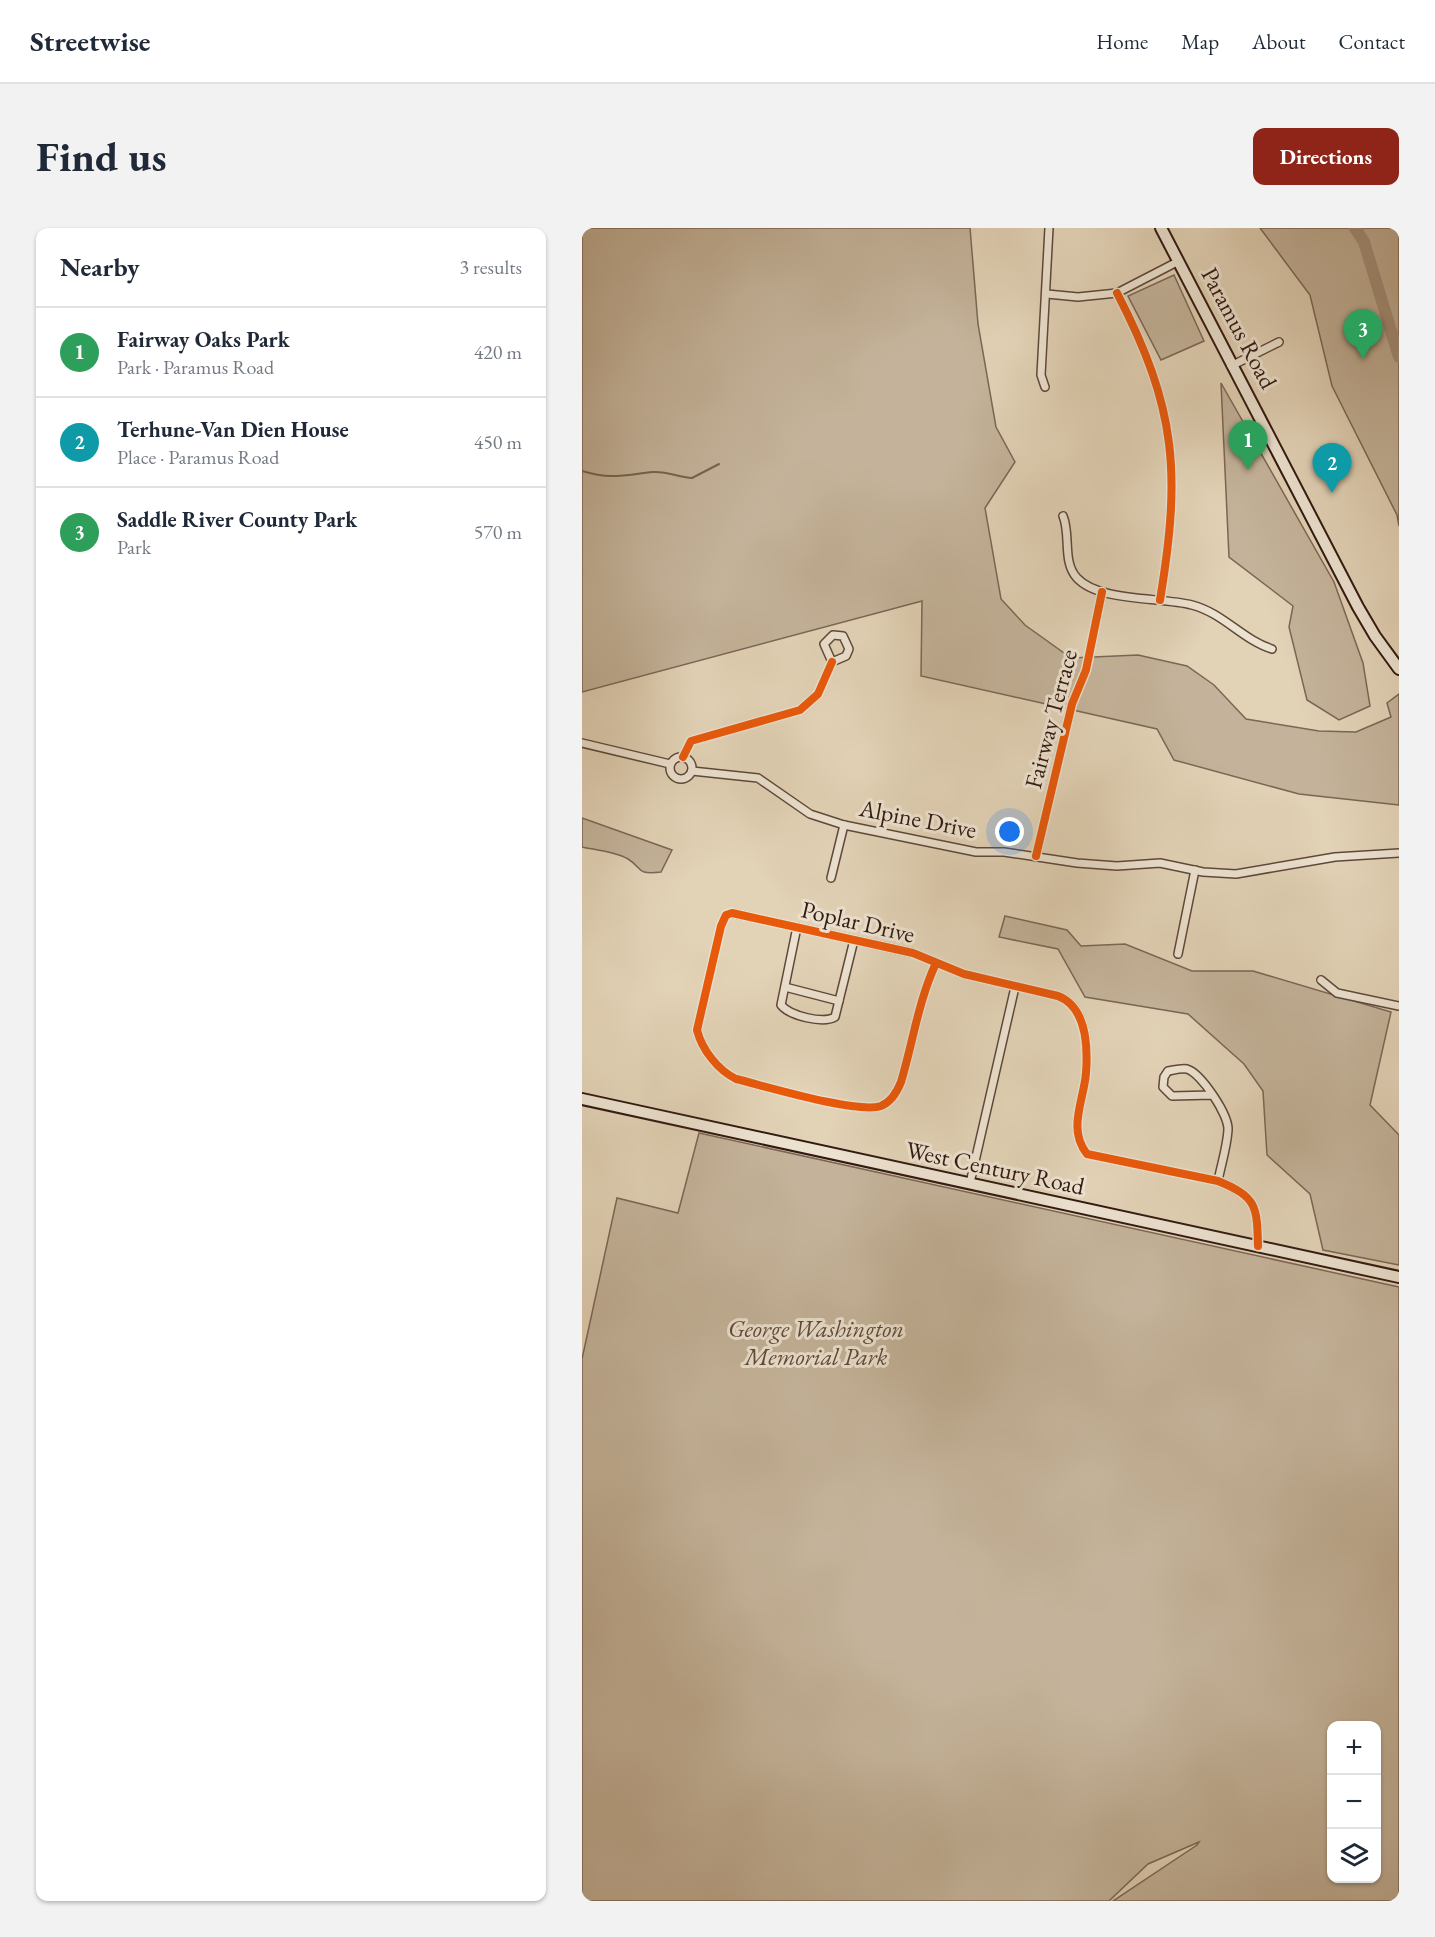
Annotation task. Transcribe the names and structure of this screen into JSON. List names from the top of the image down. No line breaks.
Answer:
{"streets":{"main road":["Paramus Road","West Century Road"],"street":["Fairway Terrace","Alpine Drive","Poplar Drive"]},"crossings":[["Fairway Terrace","Alpine Drive"]],"parks":["George Washington Memorial Park"],"page":{"header":"Streetwise","nav":["Home","Map","About","Contact"],"buttons":"Directions","title":"Find us","heading":["Nearby","3 results"],"list":[{"mark":"1","name":"Fairway Oaks Park","note":"Park · Paramus Road","value":"420 m"},{"mark":"2","name":"Terhune-Van Dien House","note":"Place · Paramus Road","value":"450 m"},{"mark":"3","name":"Saddle River County Park","note":"Park","value":"570 m"}],"pins":["3","1","2"],"map_buttons":["+","−"]}}
